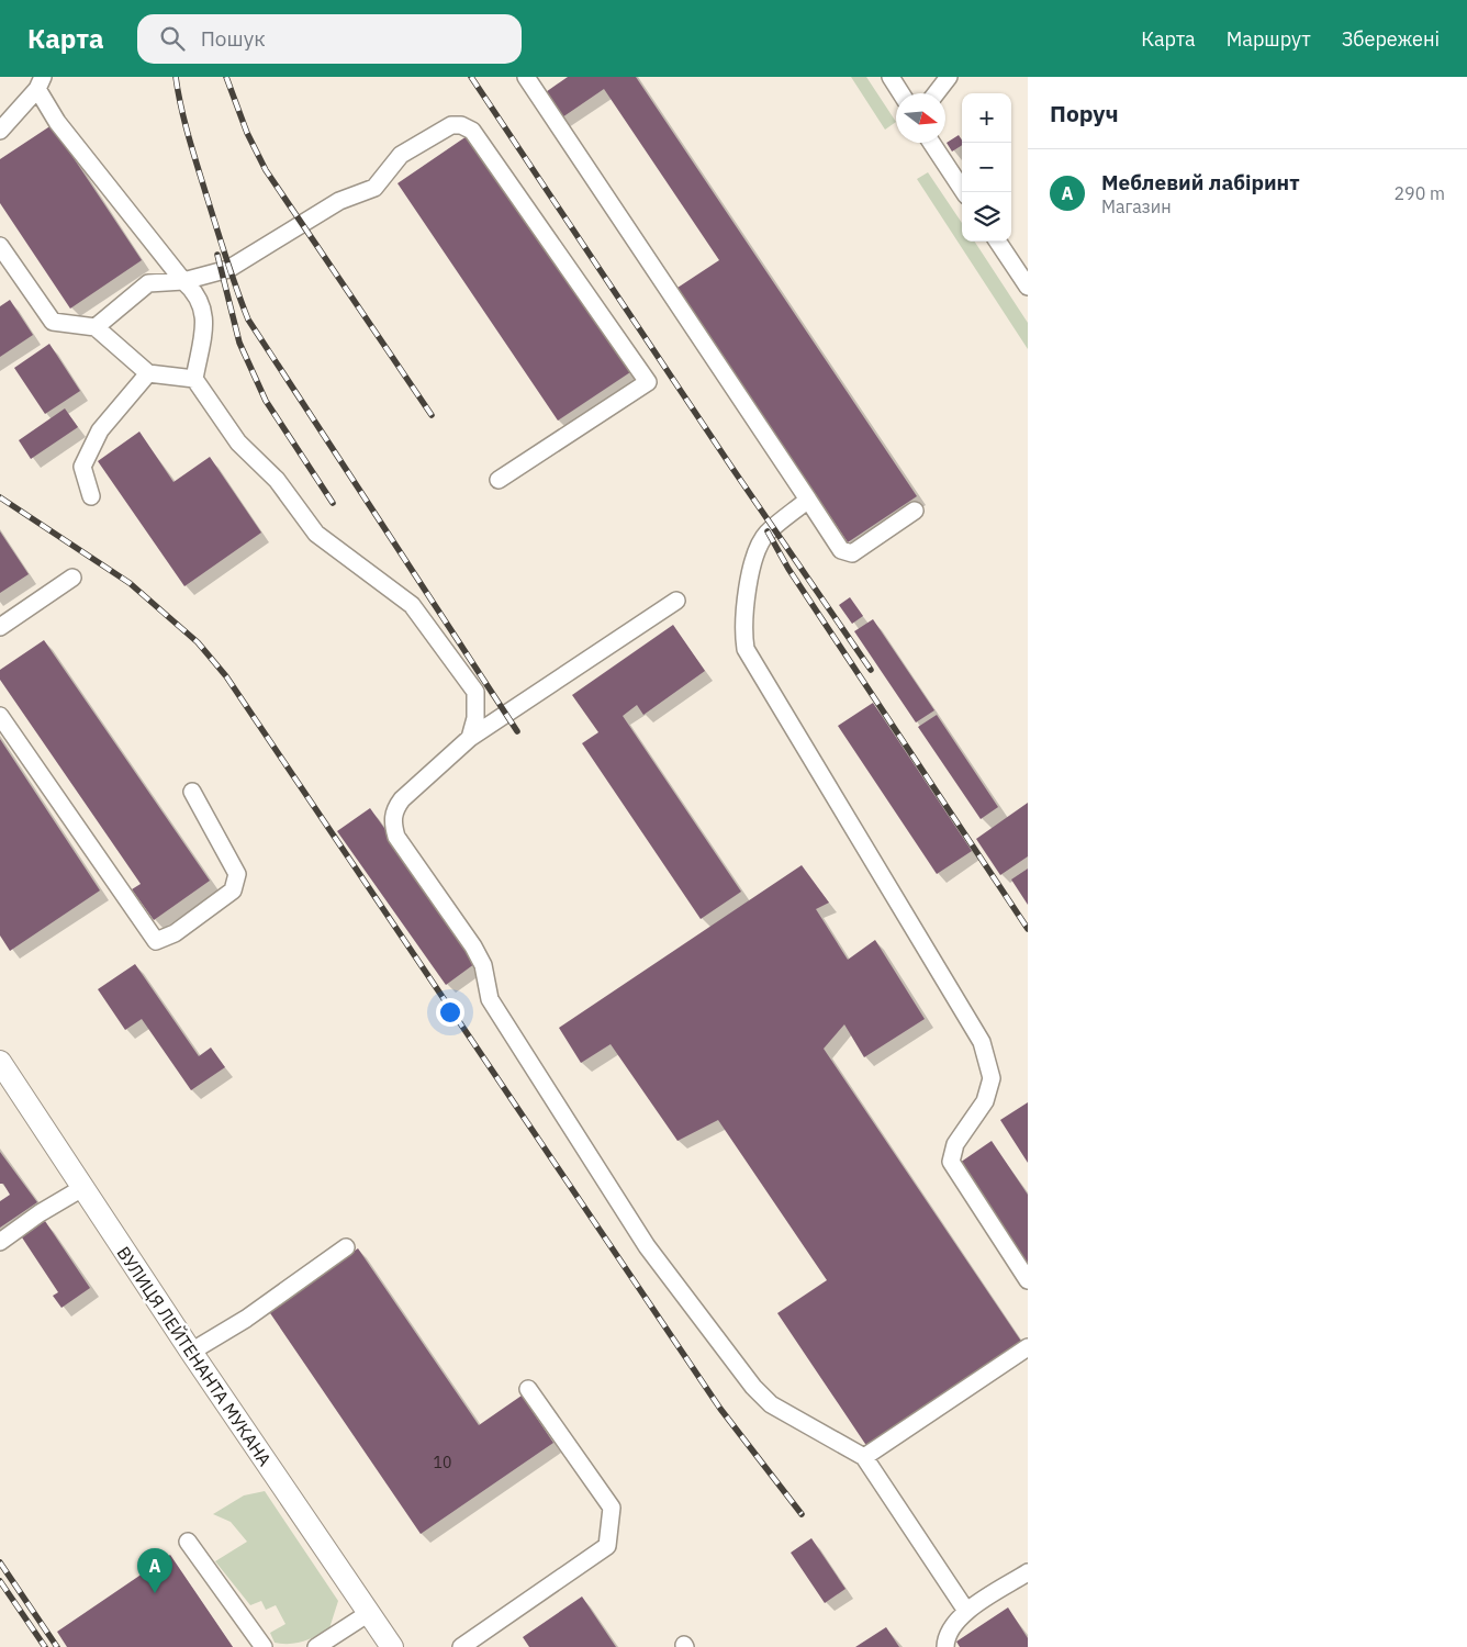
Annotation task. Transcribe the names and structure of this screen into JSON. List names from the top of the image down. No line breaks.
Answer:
{"streets":{"main road":["ВУЛИЦЯ ЛЕЙТЕНАНТА МУКАНА"]},"house_numbers":["10"],"north":"right","page":{"header":"Карта","search":"Пошук","nav":["Карта","Маршрут","Збережені"],"heading":"Поруч","map_buttons":["+","−"],"list":[{"mark":"A","name":"Меблевий лабіринт","note":"Магазин","value":"290 m"}],"pins":"A"}}
